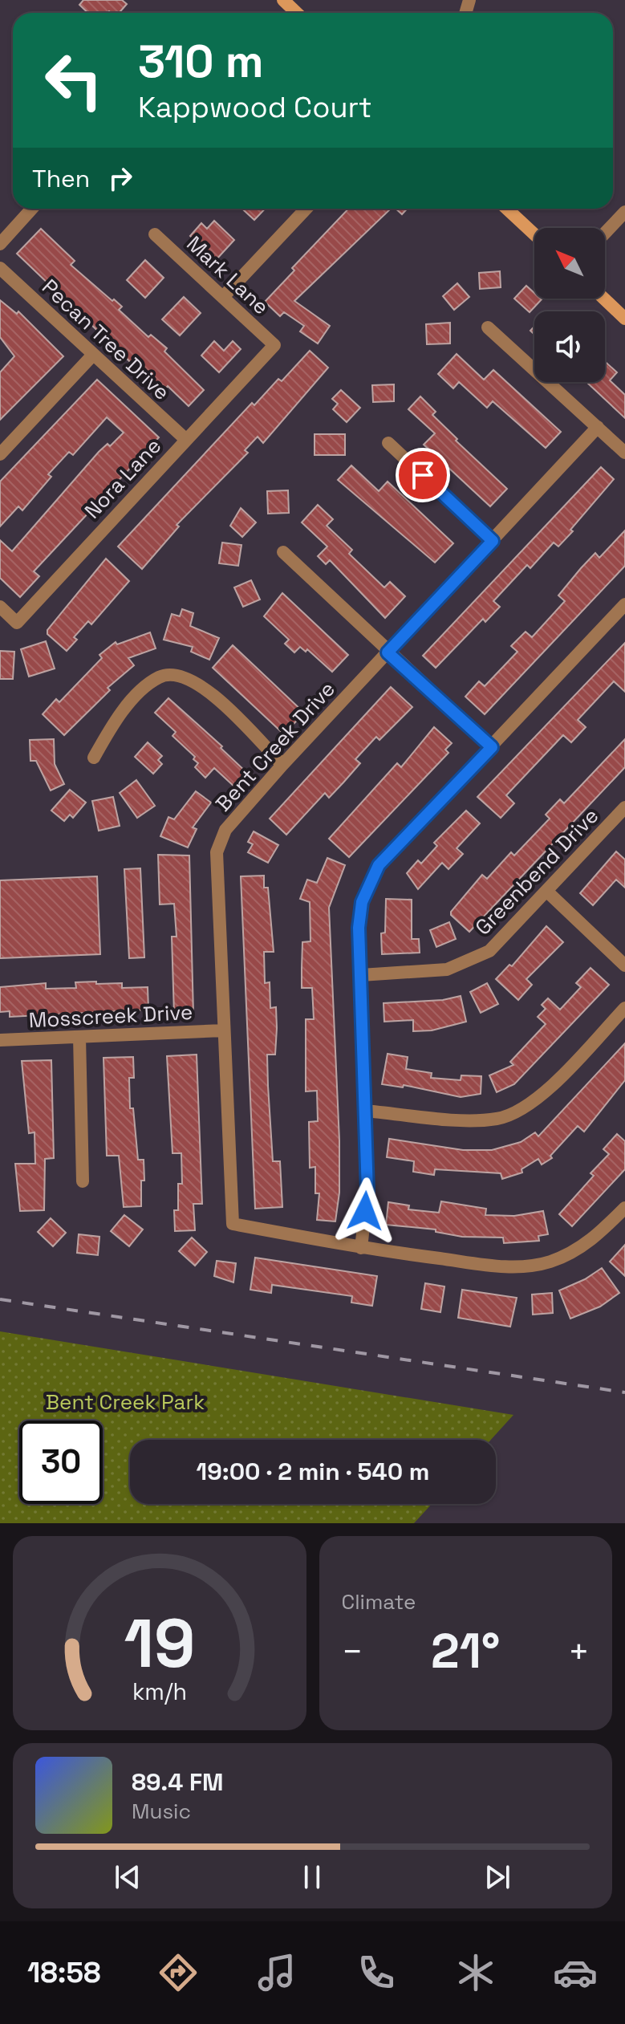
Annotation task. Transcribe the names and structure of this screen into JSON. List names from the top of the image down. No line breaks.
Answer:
{"streets":{"street":["Mark Lane","Pecan Tree Drive","Nora Lane","Bent Creek Drive","Greenbend Drive","Mosscreek Drive"]},"crossings":[["Mark Lane","Nora Lane"],["Pecan Tree Drive","Nora Lane"],["Bent Creek Drive","Mosscreek Drive"]],"parks":["Bent Creek Park"],"north":"top left","page":{"turn":["310 m","Kappwood Court"],"then":"Then","limit":"30","trip":"19:00 · 2 min · 540 m","tile":"Climate","heat":["−","21°","+"],"song":["89.4 FM","Music"],"tabs":"18:58","gauge":["19","km/h"]}}
